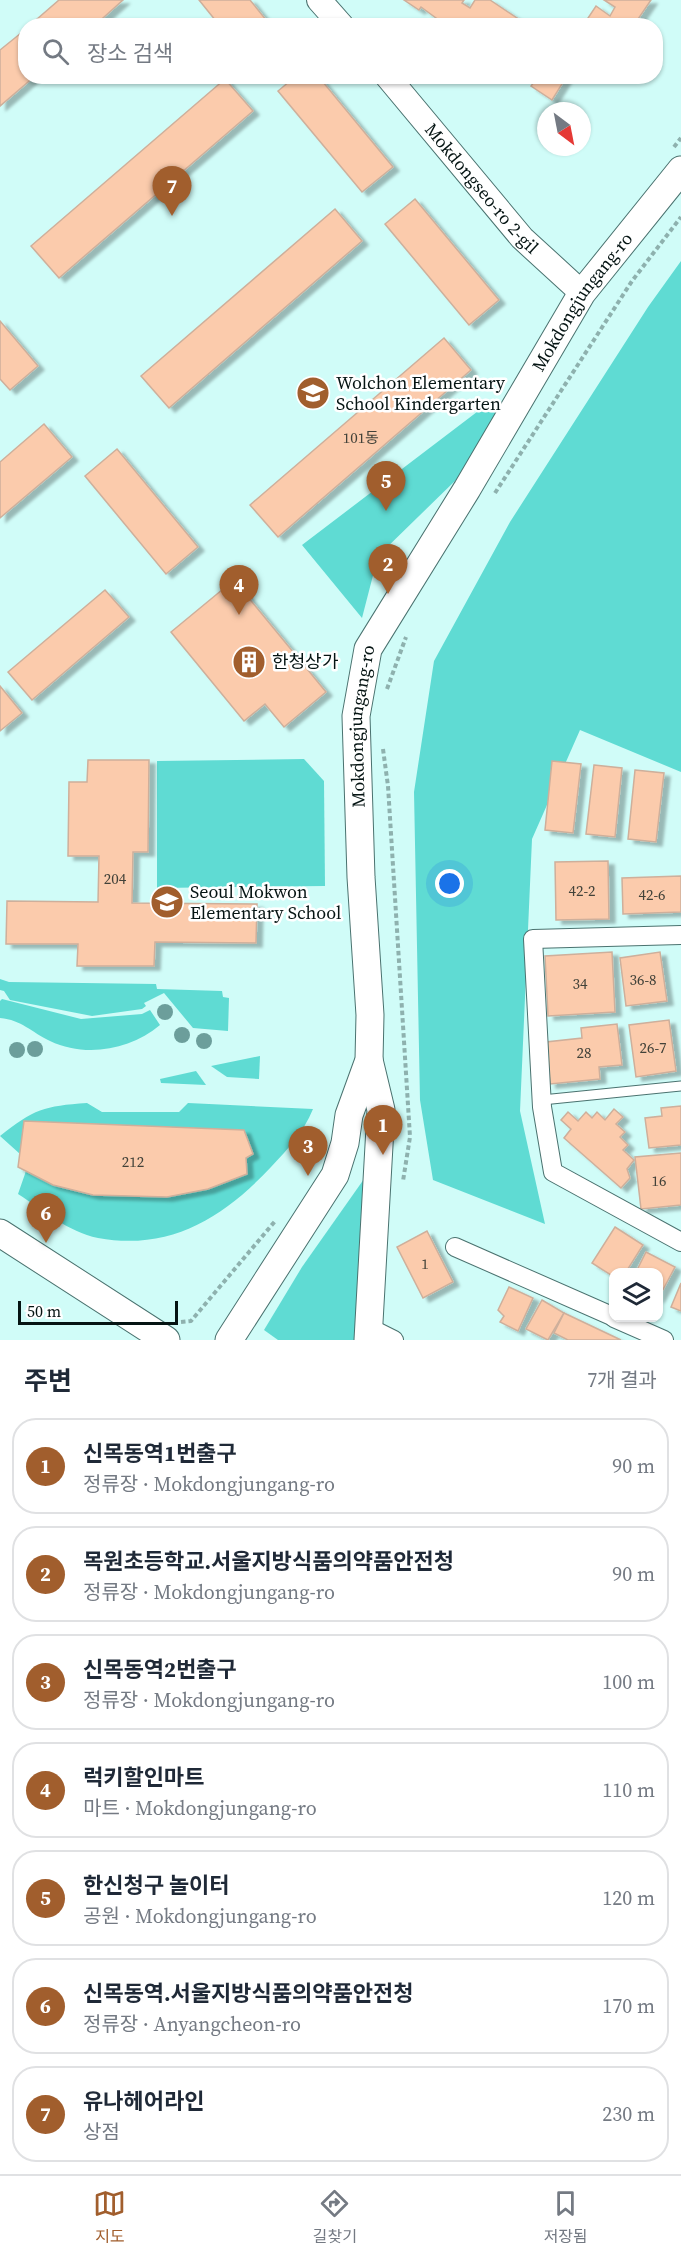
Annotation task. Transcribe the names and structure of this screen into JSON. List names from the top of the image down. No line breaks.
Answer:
{"streets":{"main road":["Mokdongjungang-ro"],"street":["Mokdongseo-ro 2-gil"]},"crossings":[["Mokdongseo-ro 2-gil","Mokdongjungang-ro"]],"places":{"school or university":["Wolchon Elementary School Kindergarten","Seoul Mokwon Elementary School"],"building":["한청상가"]},"house_numbers":["101동","204","42-2","42-6","36-8","34","26-7","28","212","16","1"],"scale_bar":"50 m","north":"bottom right","page":{"search":"장소 검색","pins":["7","5","2","4","1","3","6"],"scale":"50 m","heading":["주변","7개 결과"],"list":[{"mark":"1","name":"신목동역1번출구","note":"정류장 · Mokdongjungang-ro","value":"90 m"},{"mark":"2","name":"목원초등학교.서울지방식품의약품안전청","note":"정류장 · Mokdongjungang-ro","value":"90 m"},{"mark":"3","name":"신목동역2번출구","note":"정류장 · Mokdongjungang-ro","value":"100 m"},{"mark":"4","name":"럭키할인마트","note":"마트 · Mokdongjungang-ro","value":"110 m"},{"mark":"5","name":"한신청구 놀이터","note":"공원 · Mokdongjungang-ro","value":"120 m"},{"mark":"6","name":"신목동역.서울지방식품의약품안전청","note":"정류장 · Anyangcheon-ro","value":"170 m"},{"mark":"7","name":"유나헤어라인","note":"상점","value":"230 m"}],"nav":["지도","길찾기","저장됨"]}}
